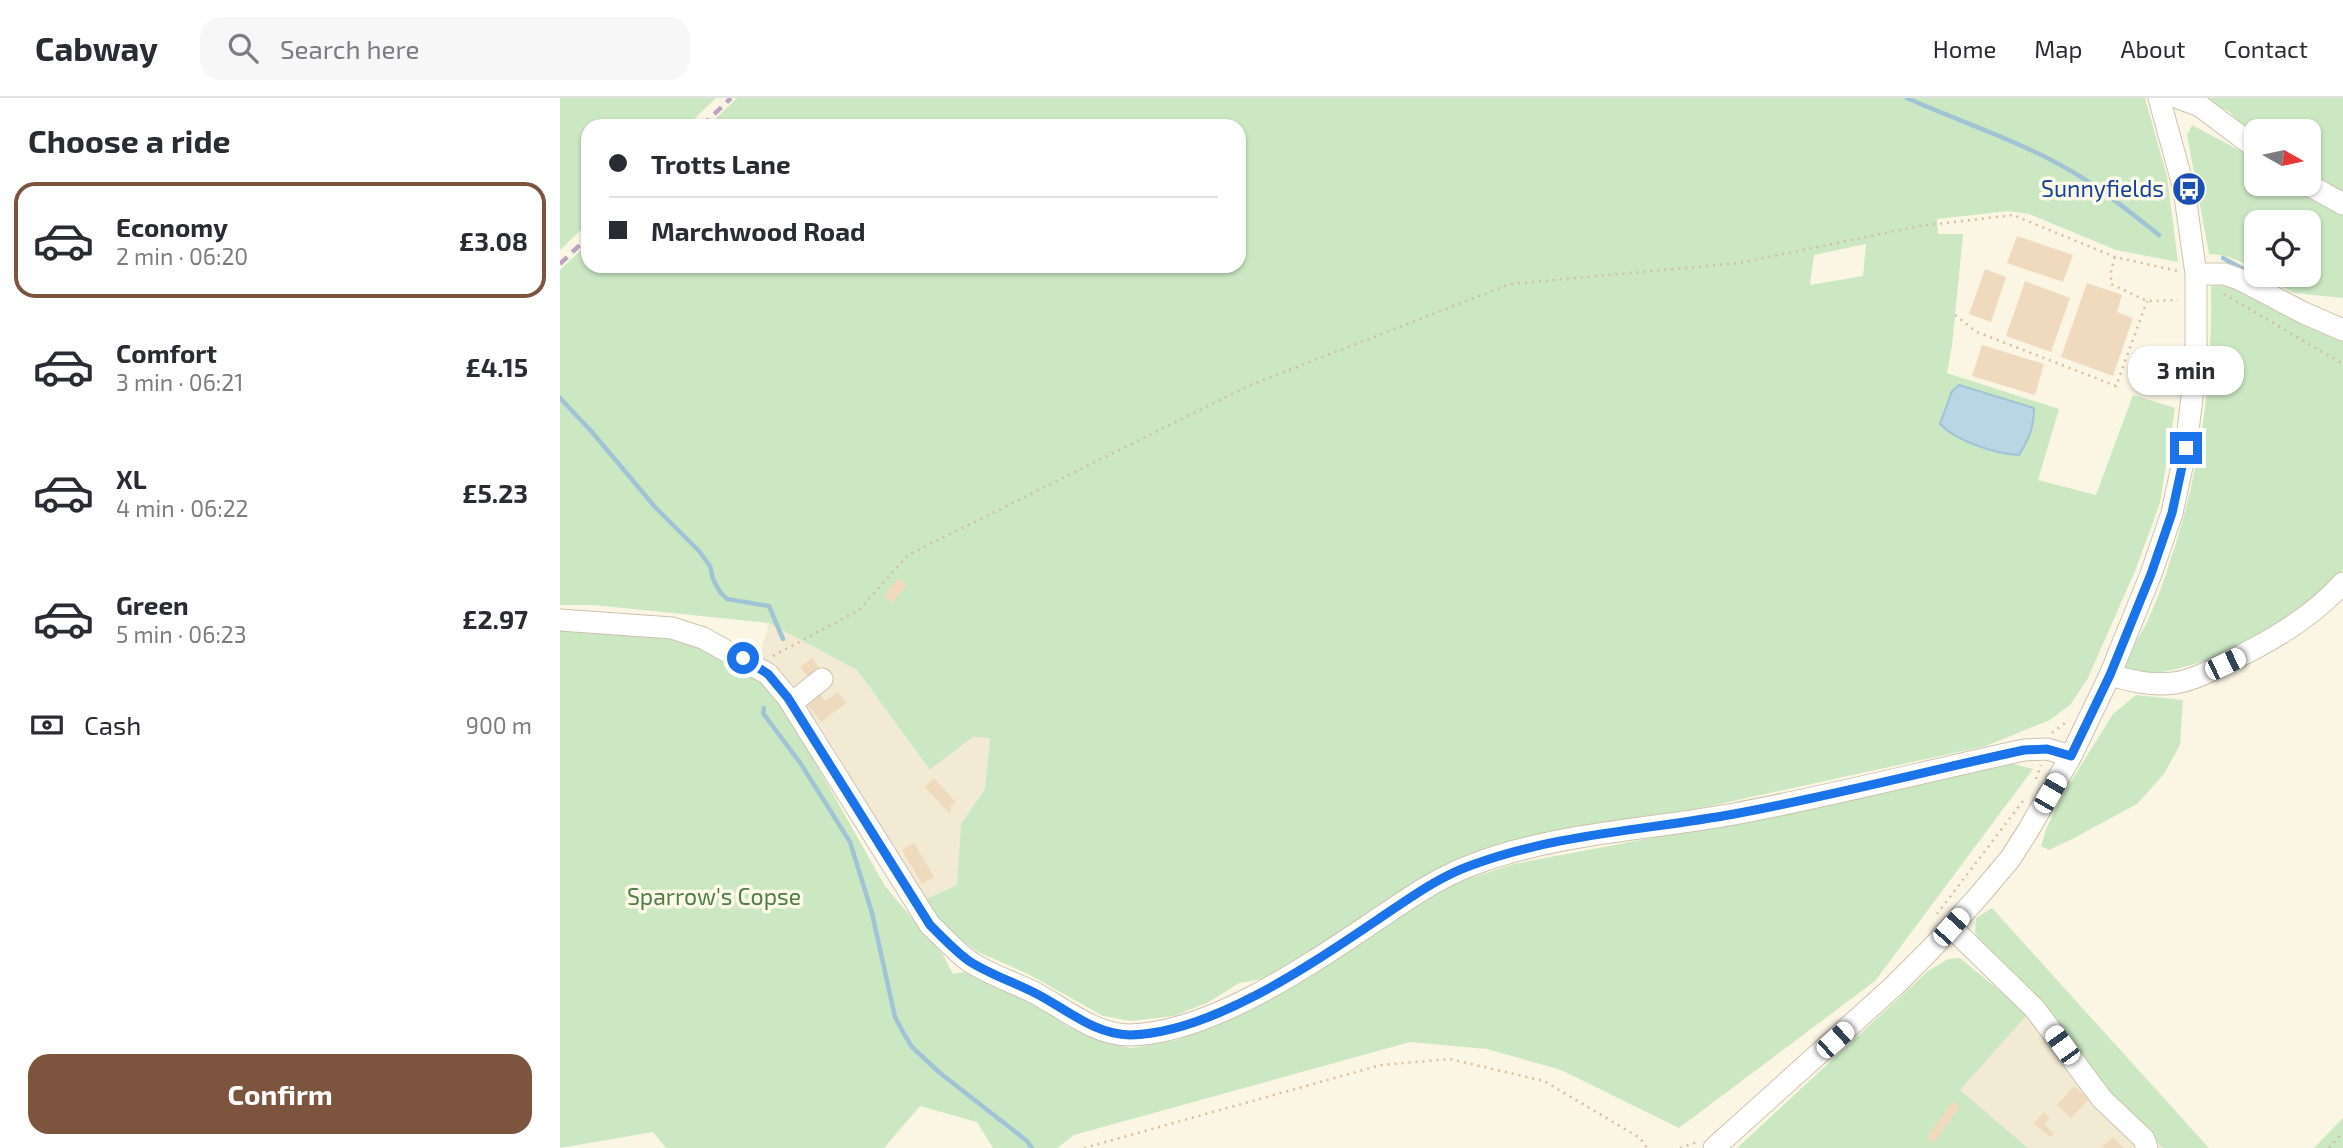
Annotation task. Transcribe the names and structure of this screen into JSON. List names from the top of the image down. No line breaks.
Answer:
{"parks":["Sparrow's Copse"],"places":{"bus stop":["Sunnyfields"]},"north":"right","page":{"header":"Cabway","search":"Search here","nav":["Home","Map","About","Contact"],"heading":"Choose a ride","banner":["Trotts Lane","Marchwood Road"],"list":[{"name":"Economy","note":"2 min · 06:20","value":"£3.08"},{"name":"Comfort","note":"3 min · 06:21","value":"£4.15"},{"name":"XL","note":"4 min · 06:22","value":"£5.23"},{"name":"Green","note":"5 min · 06:23","value":"£2.97"}],"bubble":"3 min","pay":["Cash","900 m"],"buttons":"Confirm"}}
